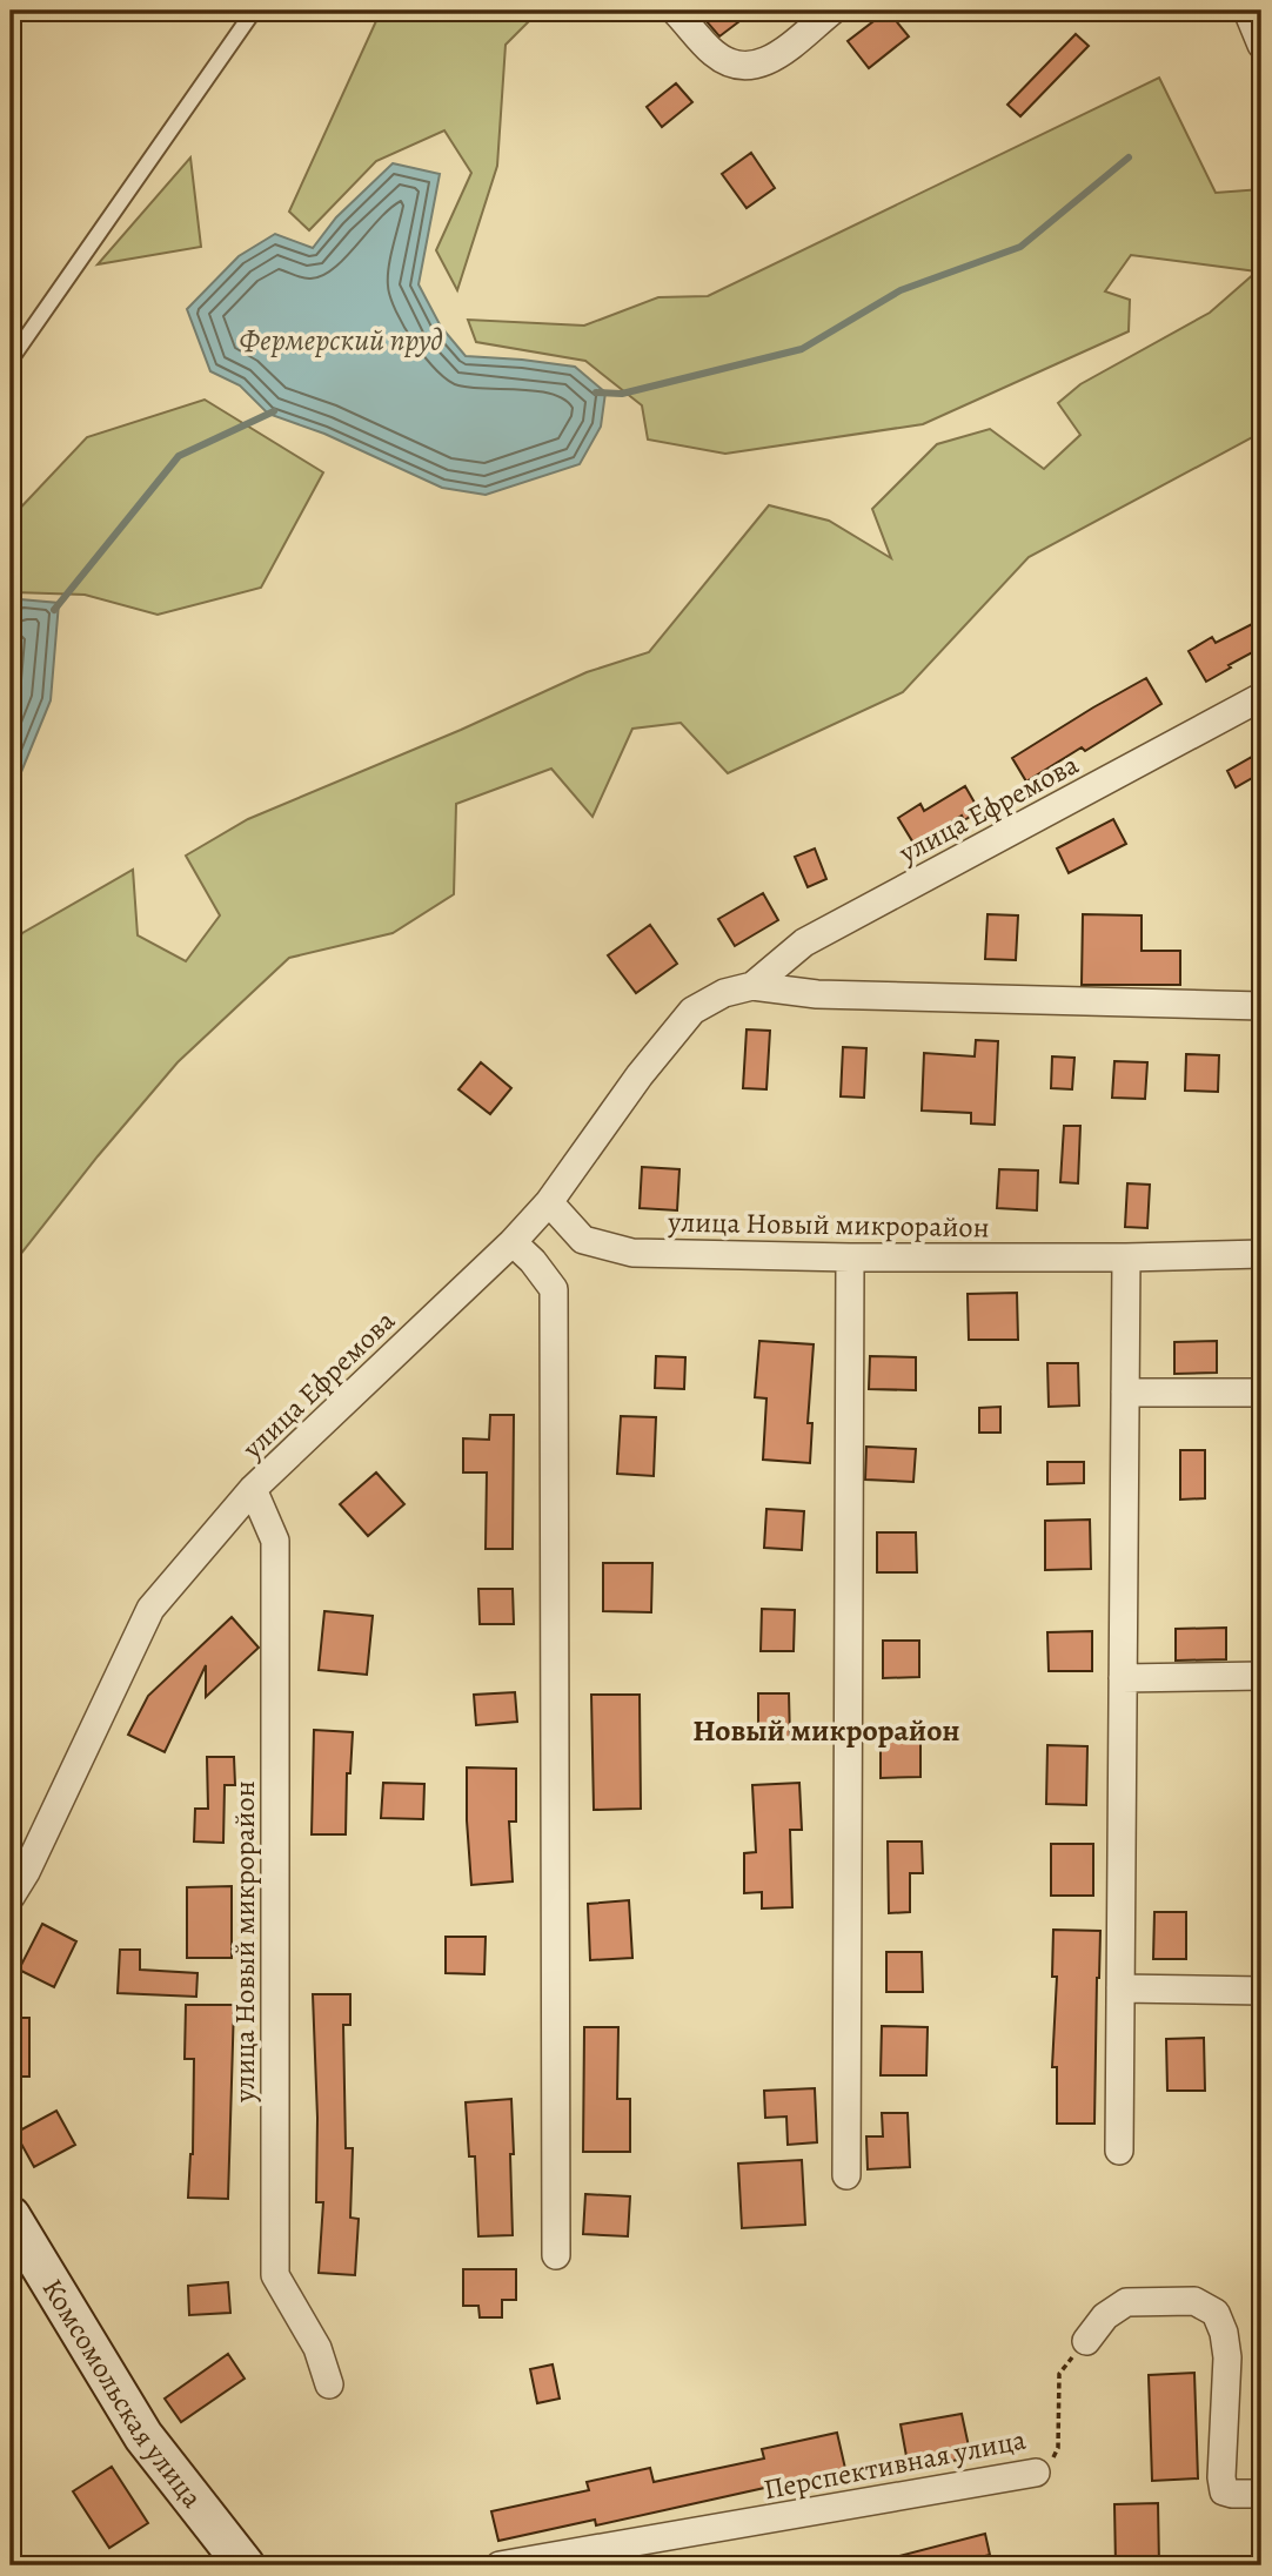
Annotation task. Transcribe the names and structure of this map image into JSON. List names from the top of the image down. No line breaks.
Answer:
{"streets":{"street":["улица Ефремова","улица Новый микрорайон","Комсомольская улица","Перспективная улица"]},"crossings":[["улица Ефремова","улица Новый микрорайон"]],"districts":["Новый микрорайон"],"water":["Фермерский пруд"]}
